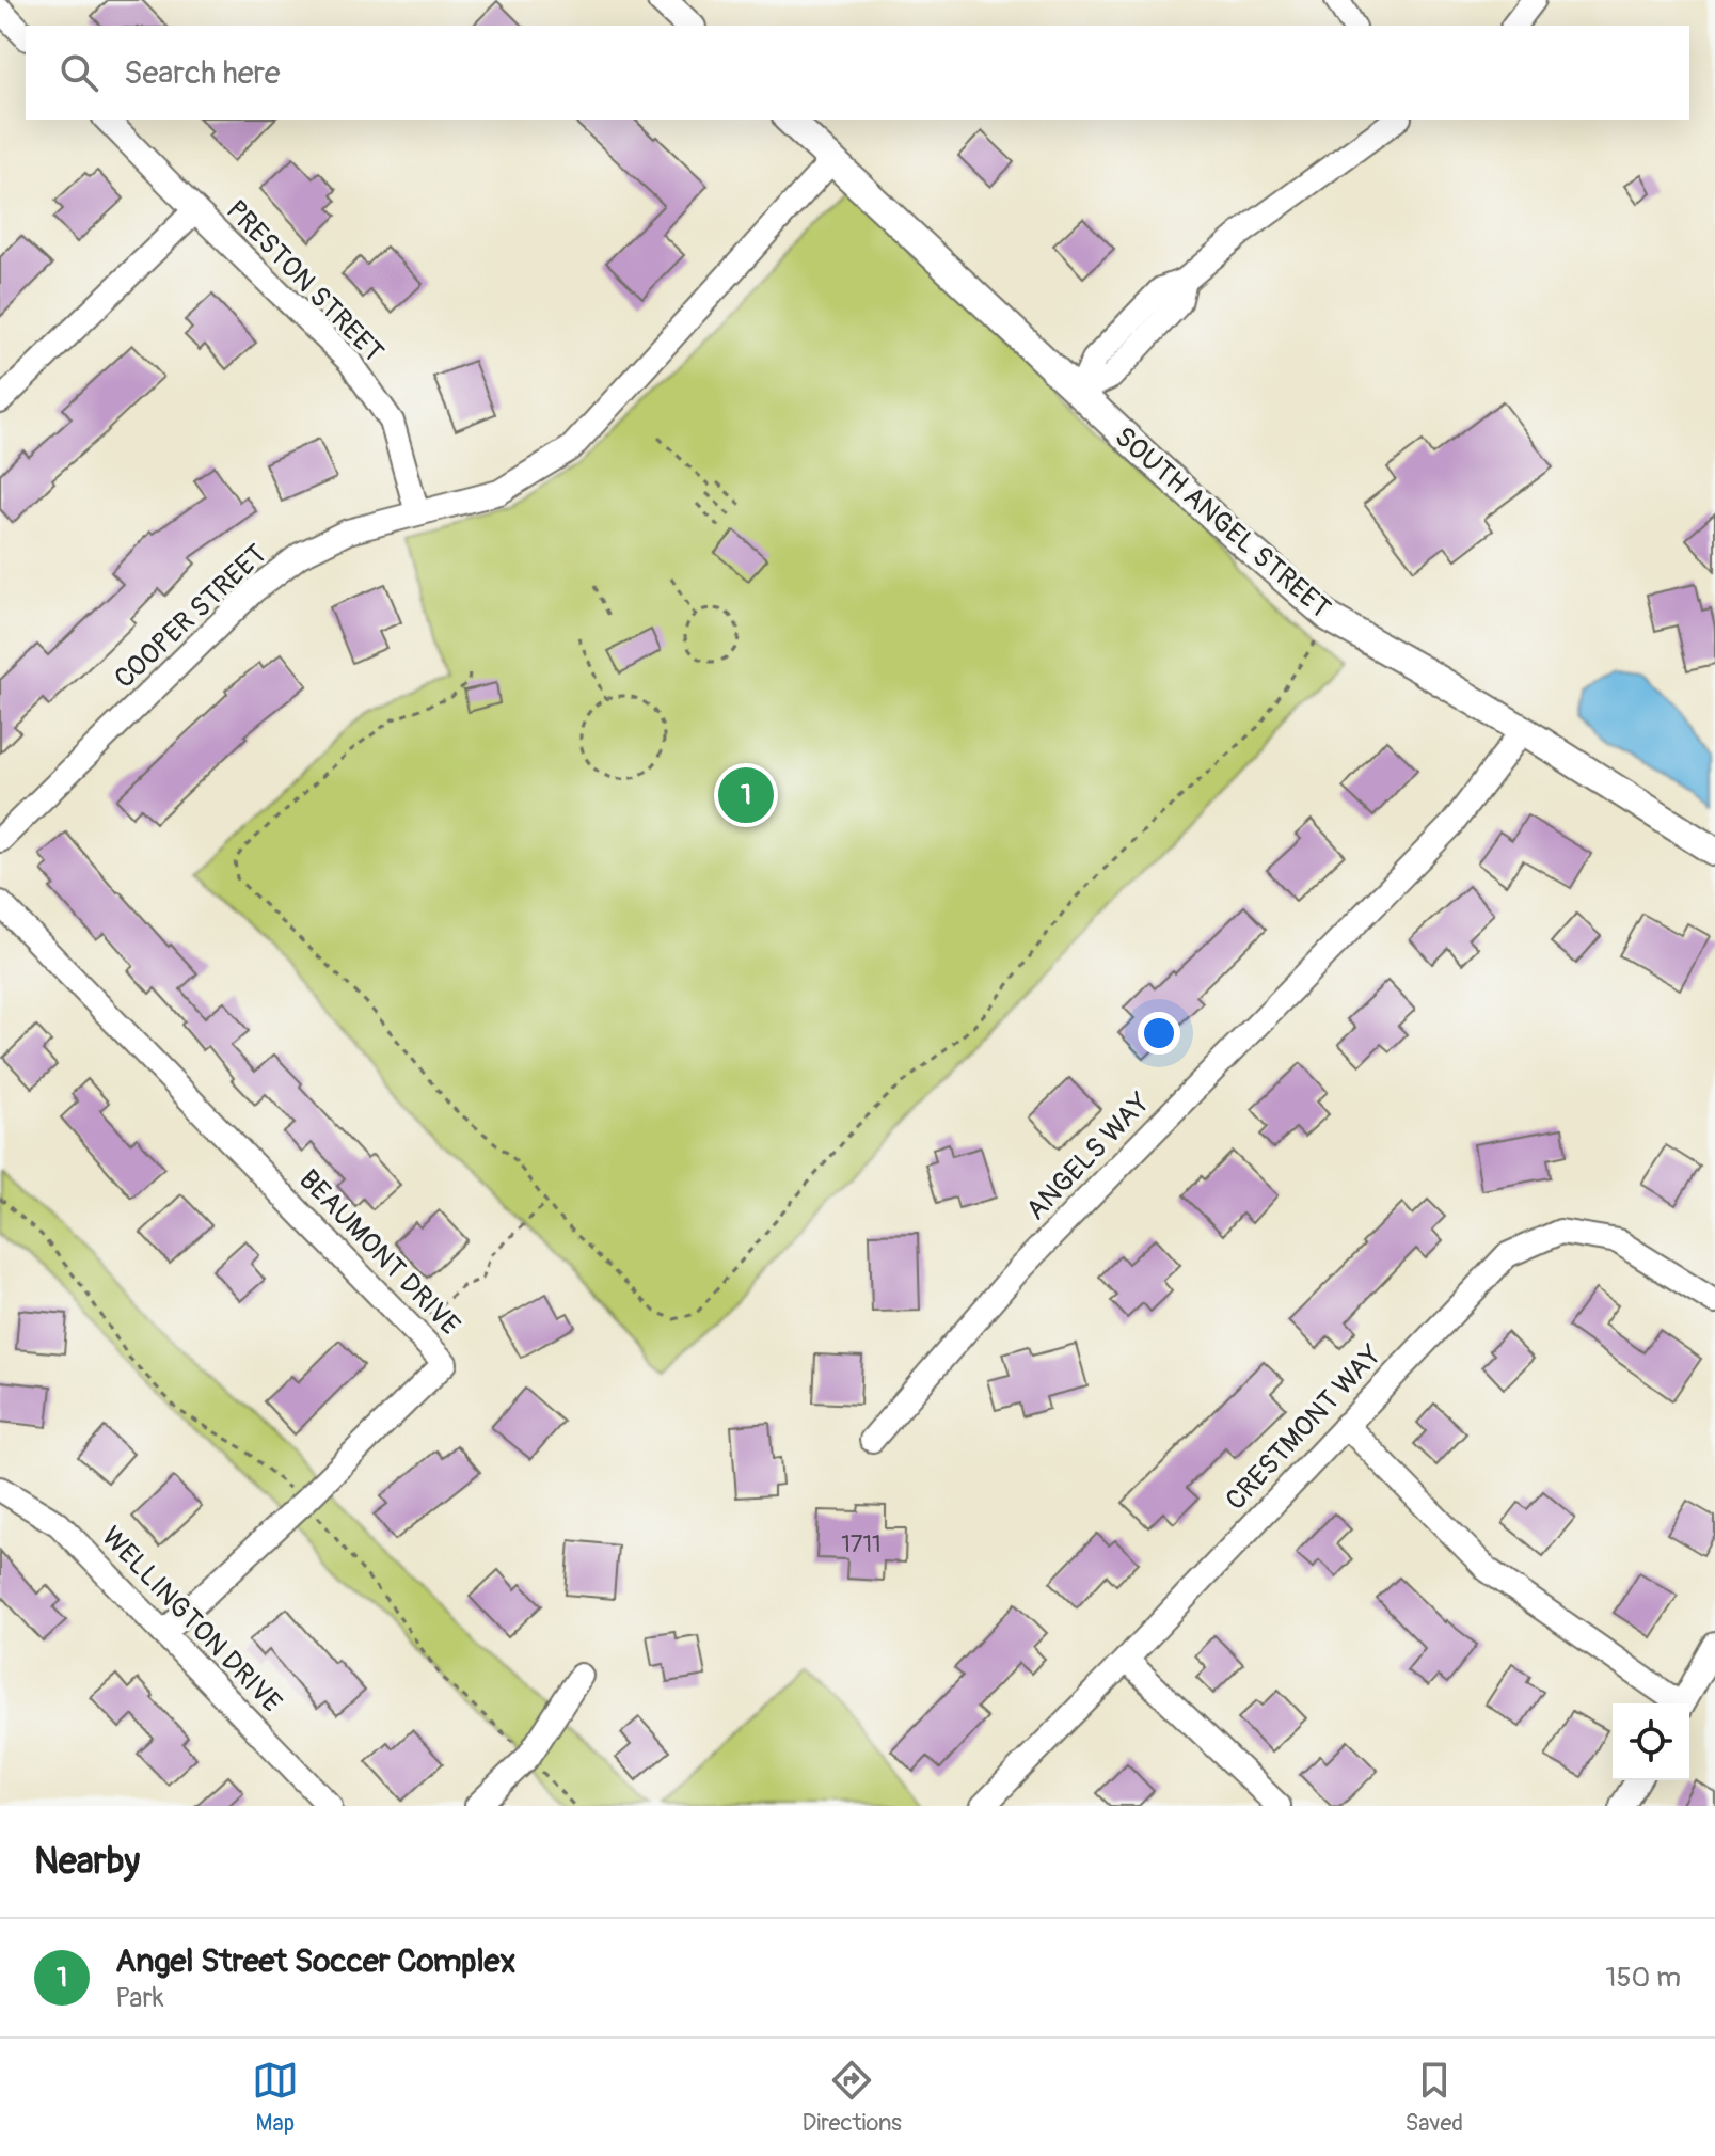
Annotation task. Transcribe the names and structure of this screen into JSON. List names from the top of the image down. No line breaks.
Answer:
{"streets":{"street":["PRESTON STREET","SOUTH ANGEL STREET","COOPER STREET","ANGELS WAY","BEAUMONT DRIVE","CRESTMONT WAY","WELLINGTON DRIVE"]},"crossings":[["PRESTON STREET","COOPER STREET"],["SOUTH ANGEL STREET","COOPER STREET"],["SOUTH ANGEL STREET","ANGELS WAY"],["BEAUMONT DRIVE","WELLINGTON DRIVE"]],"house_numbers":["1711"],"page":{"search":"Search here","pins":"1","heading":"Nearby","list":[{"mark":"1","name":"Angel Street Soccer Complex","note":"Park","value":"150 m"}],"nav":["Map","Directions","Saved"]}}
